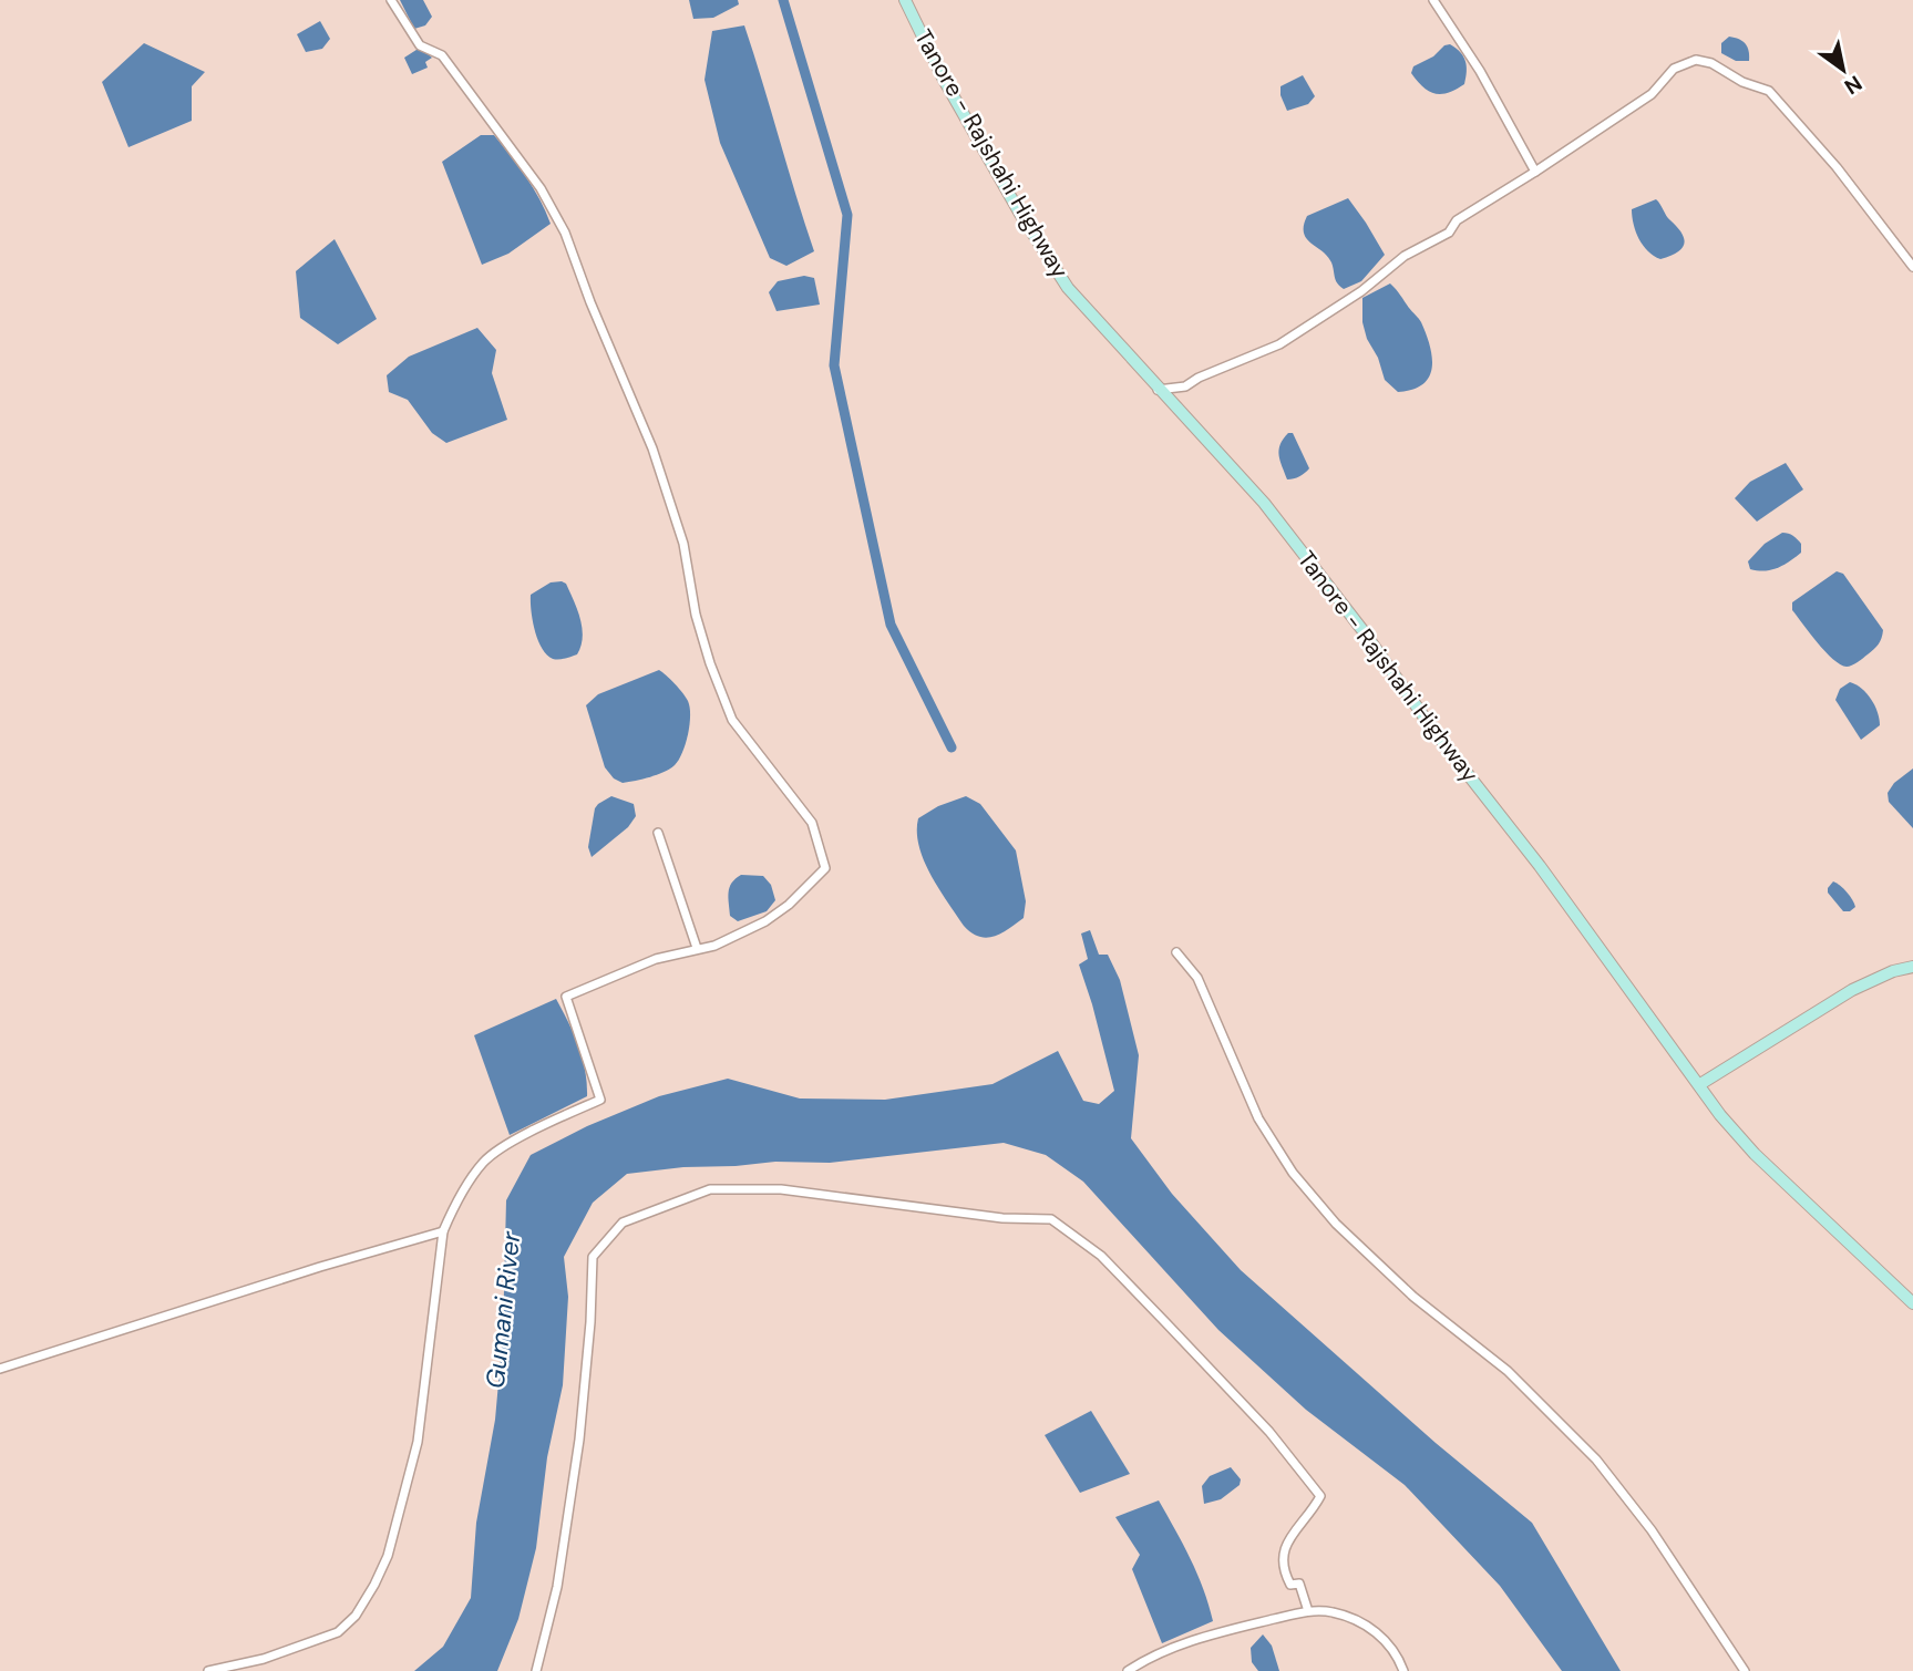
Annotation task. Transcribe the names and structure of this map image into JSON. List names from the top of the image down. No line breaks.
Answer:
{"streets":{"main road":["Tanore - Rajshahi Highway"]},"water":["Gumani River"],"north":"bottom right"}
